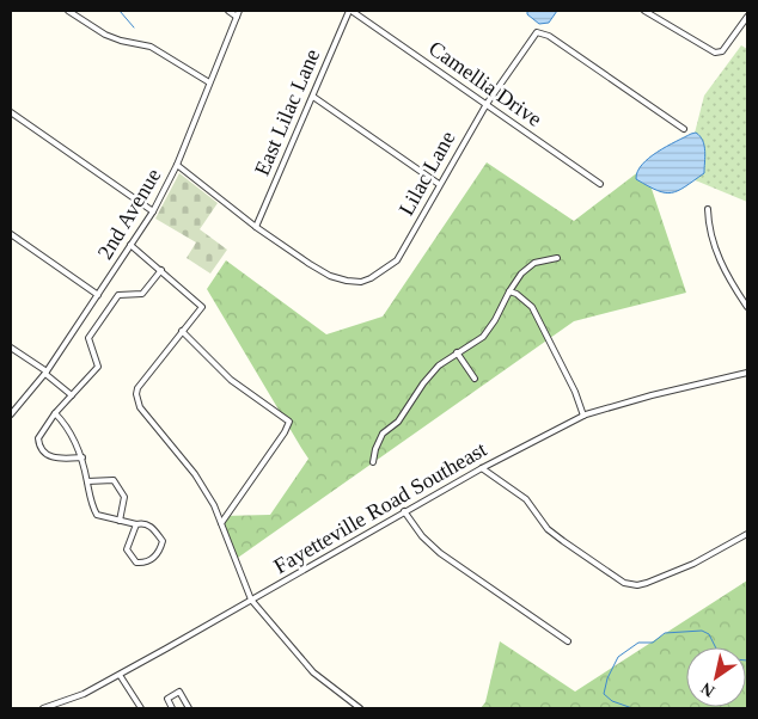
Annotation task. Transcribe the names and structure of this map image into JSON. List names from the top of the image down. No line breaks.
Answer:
{"streets":{"street":["Camellia Drive","East Lilac Lane","Lilac Lane","2nd Avenue","Fayetteville Road Southeast"]},"crossings":[["Camellia Drive","East Lilac Lane"],["Camellia Drive","Lilac Lane"],["East Lilac Lane","Lilac Lane"],["Lilac Lane","2nd Avenue"]],"north":"bottom left"}
